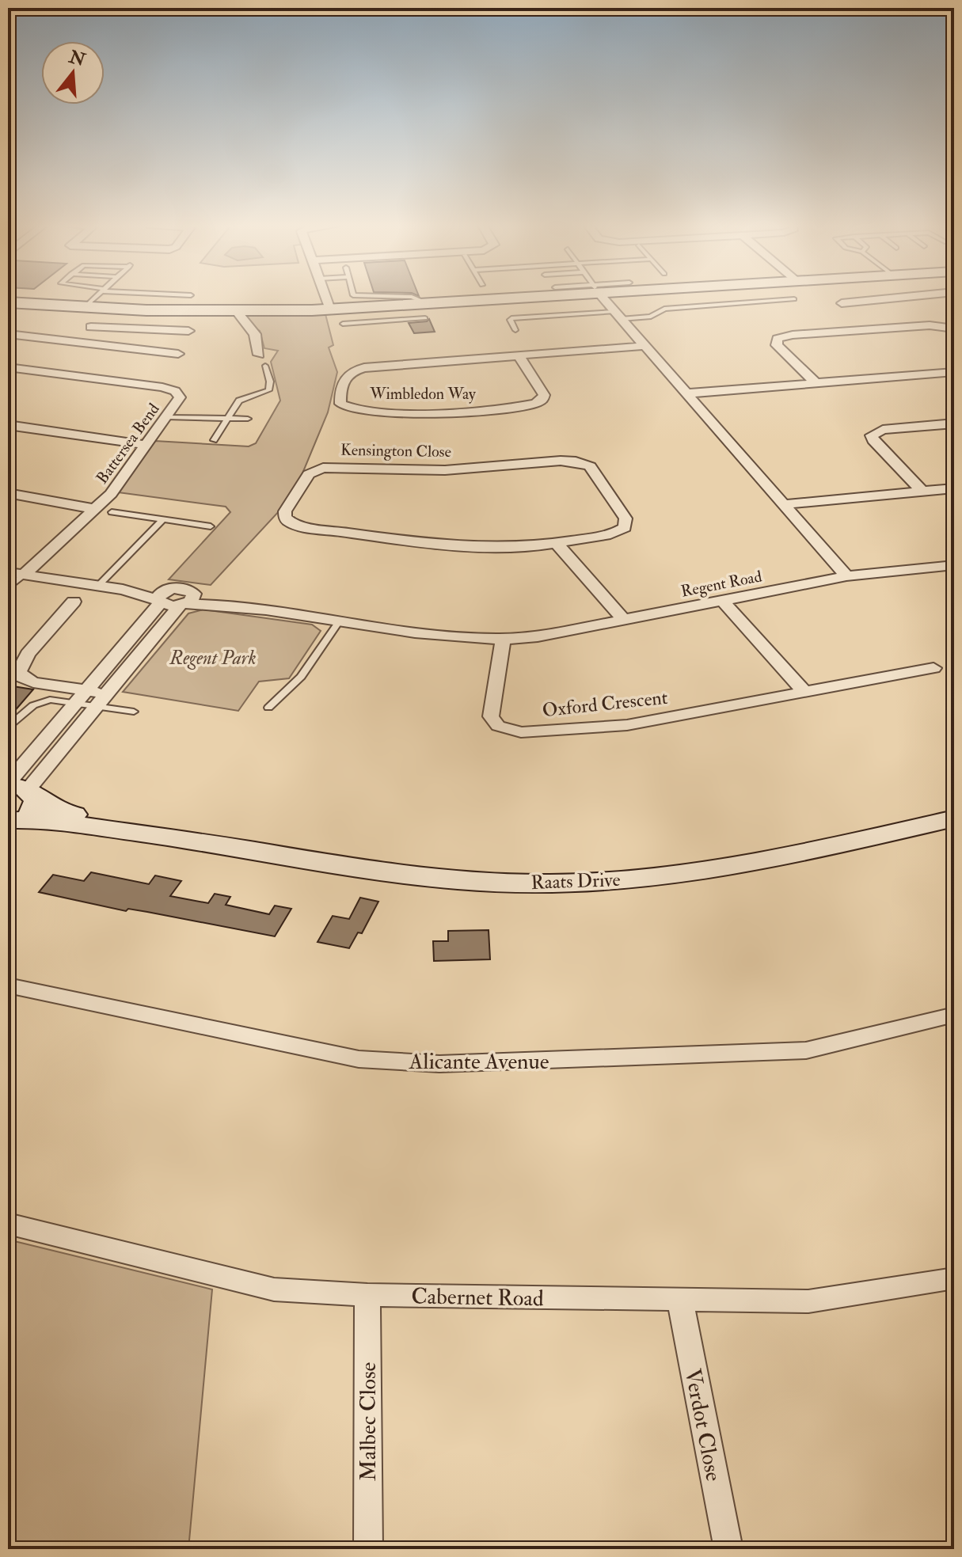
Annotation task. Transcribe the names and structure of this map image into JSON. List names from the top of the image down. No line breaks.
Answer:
{"streets":{"street":["Wimbledon Way","Battersea Bend","Kensington Close","Regent Road","Oxford Crescent","Raats Drive","Alicante Avenue","Cabernet Road","Malbec Close","Verdot Close"]},"crossings":[["Regent Road","Oxford Crescent"],["Cabernet Road","Malbec Close"],["Cabernet Road","Verdot Close"]],"parks":["Regent Park"],"north":"top"}
